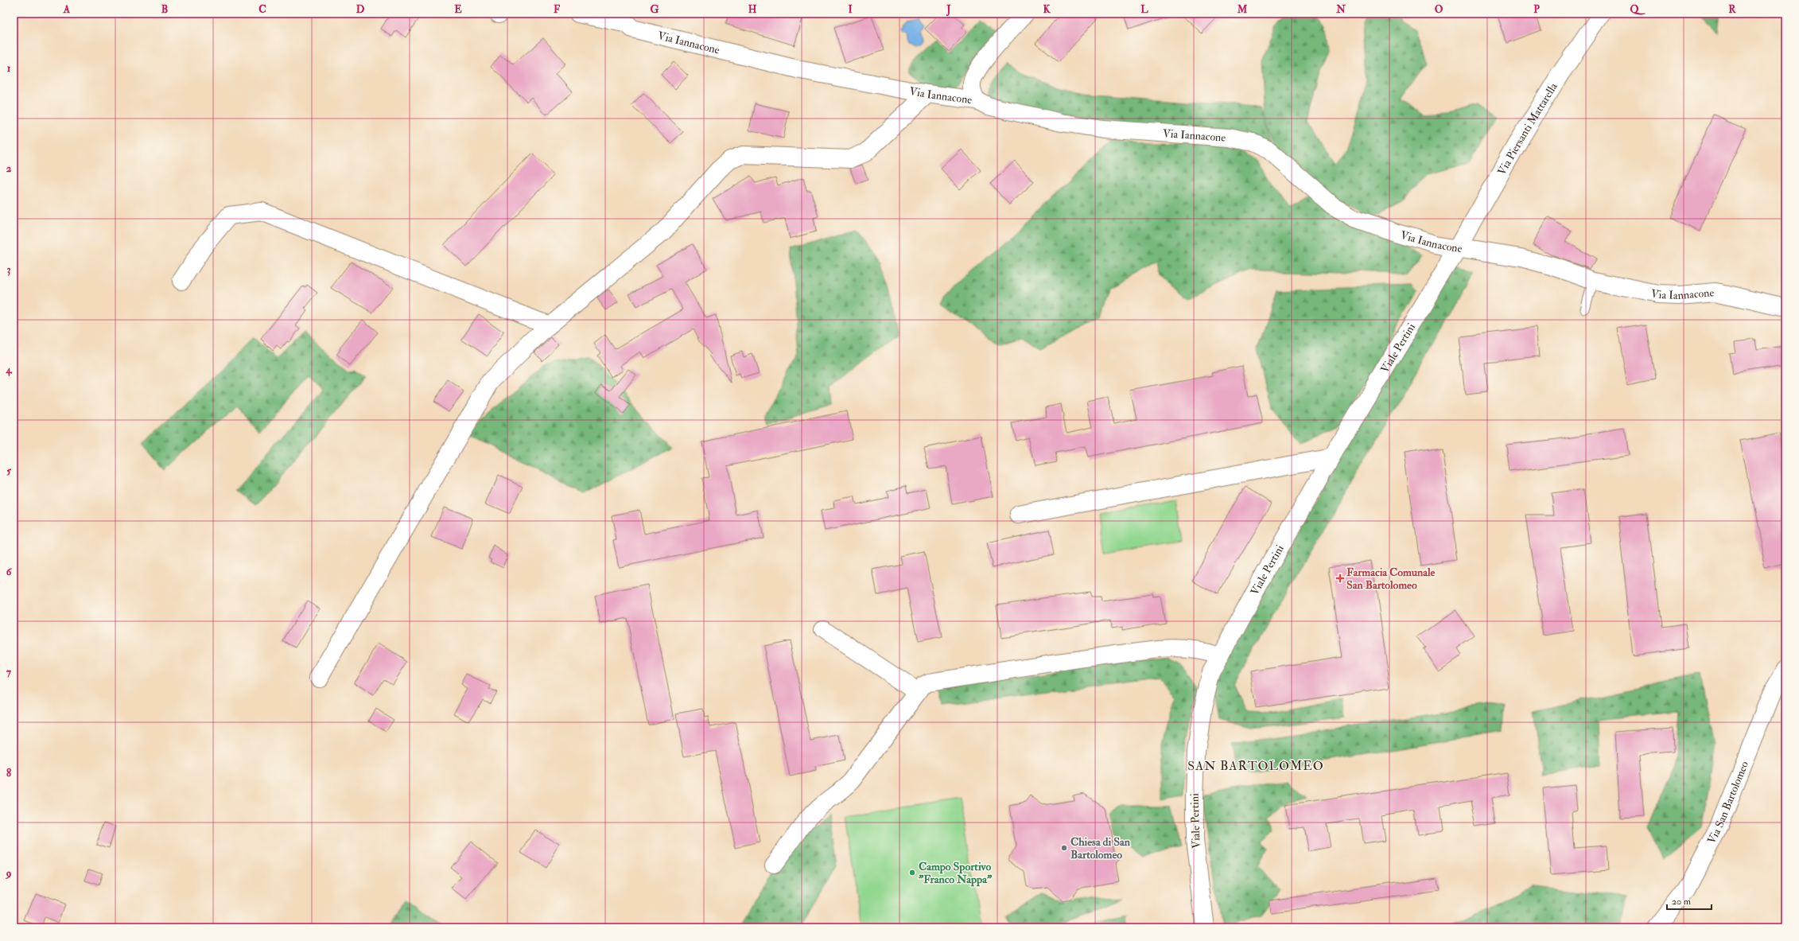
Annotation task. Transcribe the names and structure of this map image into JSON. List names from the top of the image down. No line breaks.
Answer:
{"streets":{"street":["Via Iannacone","Via Piersanti Mattarella","Viale Pertini","Via San Bartolomeo"]},"crossings":[["Via Iannacone","Via Piersanti Mattarella"],["Via Iannacone","Viale Pertini"],["Via Piersanti Mattarella","Viale Pertini"]],"districts":["SAN BARTOLOMEO"],"places":{"health":["Farmacia Comunale San Bartolomeo"],"other":["Chiesa di San Bartolomeo","Campo Sportivo \"Franco Nappa\""]},"scale_bar":"20 m","grid":{"columns":["A","B","C","D","E","F","G","H","I","J","K","L","M","N","O","P","Q","R"],"rows":["1","2","3","4","5","6","7","8","9"]}}
